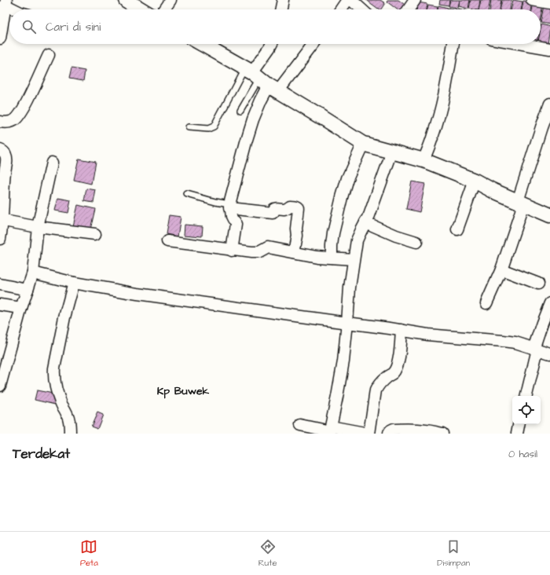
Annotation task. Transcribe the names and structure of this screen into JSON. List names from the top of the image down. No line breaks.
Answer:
{"districts":["Kp Buwek"],"page":{"search":"Cari di sini","heading":["Terdekat","0 hasil"],"nav":["Peta","Rute","Disimpan"]}}
